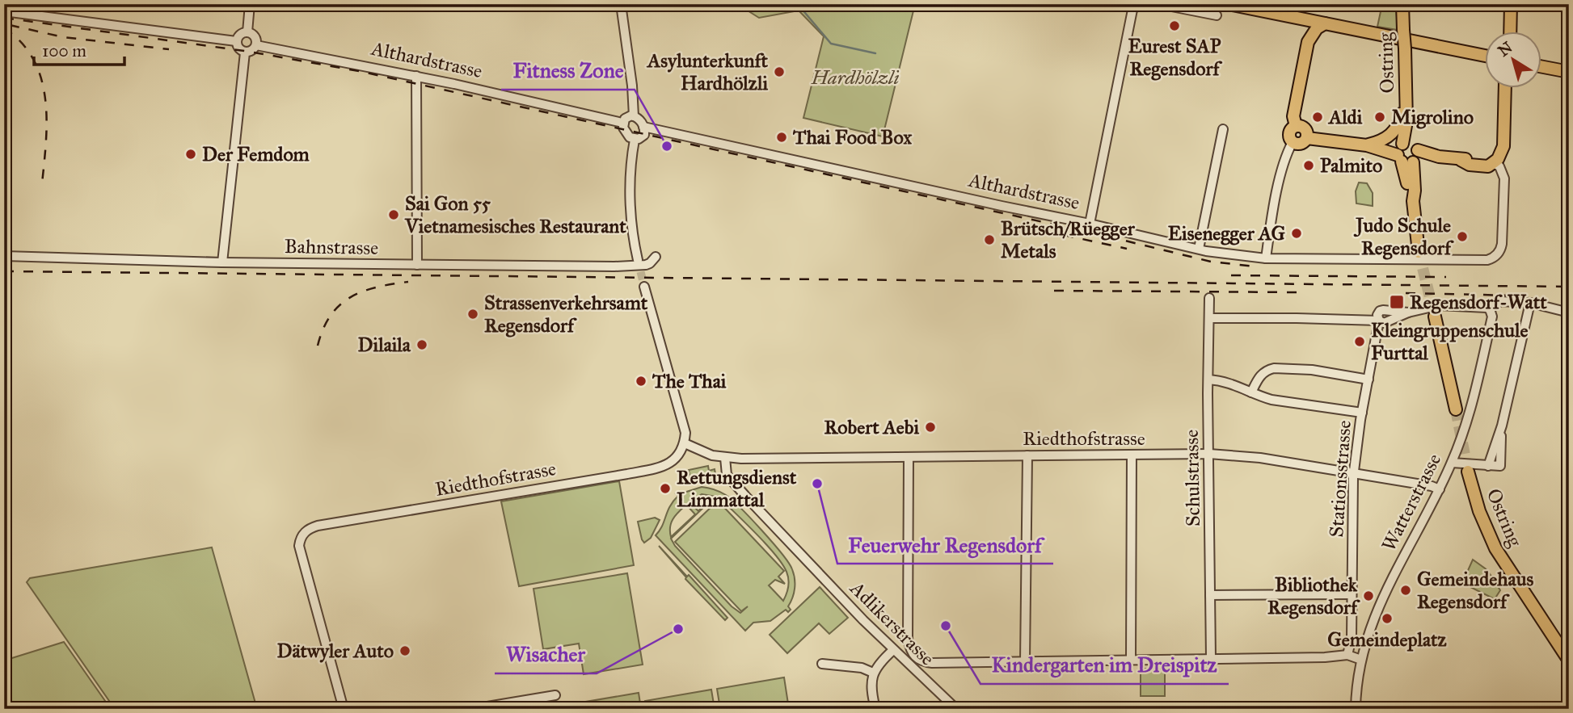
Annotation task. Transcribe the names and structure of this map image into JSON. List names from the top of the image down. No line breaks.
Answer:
{"streets":{"main road":["Ostring"],"street":["Althardstrasse","Bahnstrasse","Riedthofstrasse","Schulstrasse","Stationsstrasse","Watterstrasse","Adlikerstrasse"]},"crossings":[["Riedthofstrasse","Schulstrasse"],["Riedthofstrasse","Stationsstrasse"],["Riedthofstrasse","Watterstrasse"],["Riedthofstrasse","Adlikerstrasse"]],"parks":["Hardhölzli"],"places":{"other":["Eurest SAP Regensdorf","Asylunterkunft Hardhölzli","Aldi","Migrolino","Thai Food Box","Fitness Zone","Der Femdom","Palmito","Sai Gon 55 Vietnamesisches Restaurant","Eisenegger AG","Judo Schule Regensdorf","Brütsch/Rüegger Metals","Strassenverkehrsamt Regensdorf","Kleingruppenschule Furttal","Dilaila","The Thai","Robert Aebi","Feuerwehr Regensdorf","Rettungsdienst Limmattal","Gemeindehaus Regensdorf","Bibliothek Regensdorf","Gemeindeplatz","Kindergarten im Dreispitz","Wisacher","Dätwyler Auto"],"transit":["Regensdorf-Watt"]},"scale_bar":"100 m","north":"top left"}
